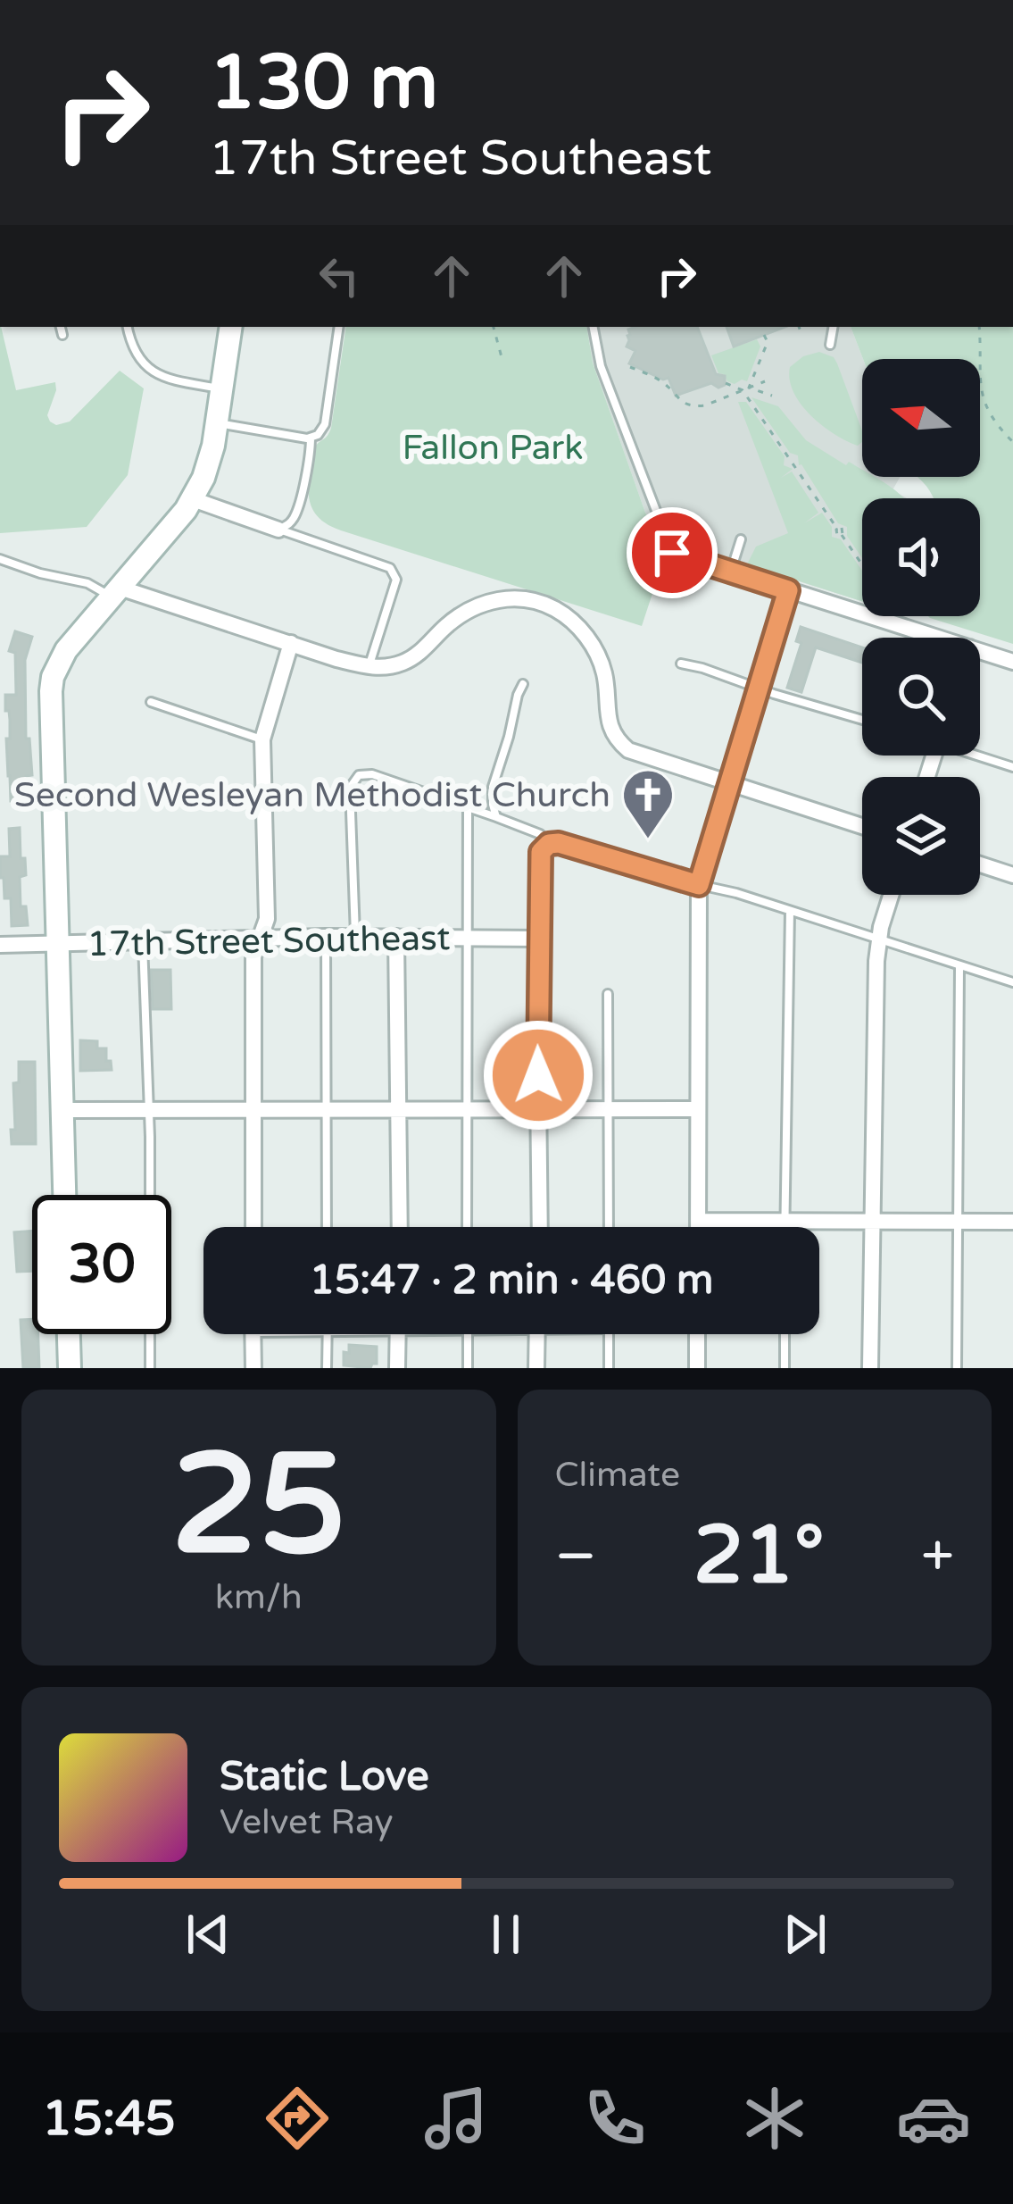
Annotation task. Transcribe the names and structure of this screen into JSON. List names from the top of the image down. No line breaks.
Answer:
{"streets":{"street":["17th Street Southeast"]},"parks":["Fallon Park"],"places":{"church":["Second Wesleyan Methodist Church"]},"north":"left","page":{"turn":["130 m","17th Street Southeast"],"limit":"30","trip":"15:47 · 2 min · 460 m","tile":[["25","km/h"],"Climate"],"heat":["−","21°","+"],"song":["Static Love","Velvet Ray"],"tabs":"15:45"}}
